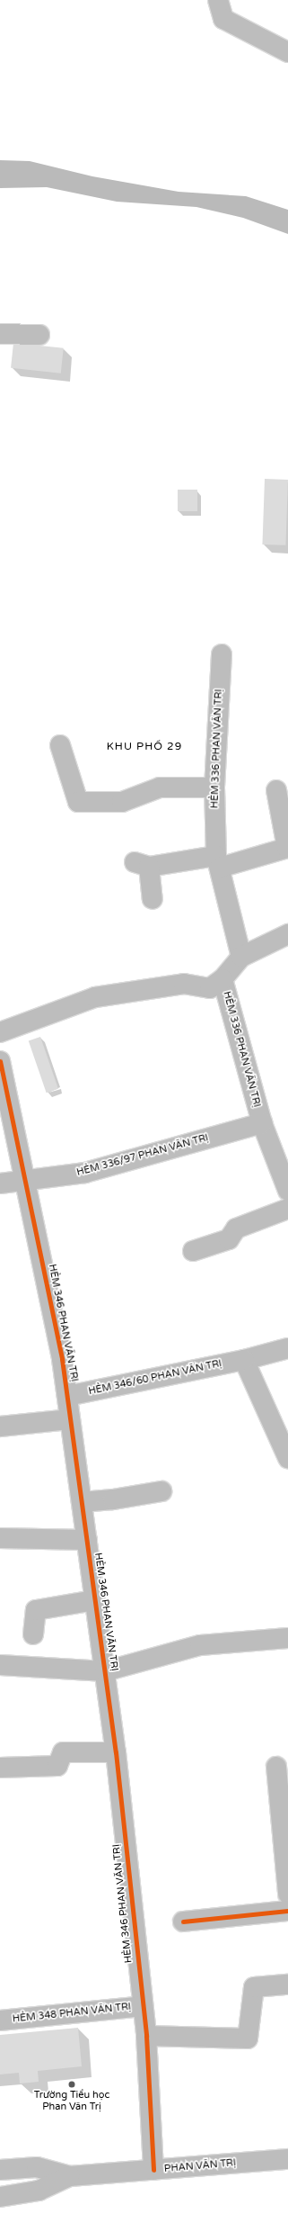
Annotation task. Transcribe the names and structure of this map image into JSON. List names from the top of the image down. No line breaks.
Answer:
{"streets":{"street":["HẺM 336 PHAN VĂN TRỊ","HẺM 336/97 PHAN VĂN TRỊ","HẺM 346 PHAN VĂN TRỊ","HẺM 346/60 PHAN VĂN TRỊ","HẺM 348 PHAN VĂN TRỊ","PHAN VĂN TRỊ"]},"crossings":[["HẺM 336 PHAN VĂN TRỊ","HẺM 336/97 PHAN VĂN TRỊ"],["HẺM 336/97 PHAN VĂN TRỊ","HẺM 346 PHAN VĂN TRỊ"],["HẺM 346 PHAN VĂN TRỊ","HẺM 346/60 PHAN VĂN TRỊ"],["HẺM 346 PHAN VĂN TRỊ","HẺM 348 PHAN VĂN TRỊ"],["HẺM 346 PHAN VĂN TRỊ","PHAN VĂN TRỊ"]],"districts":["KHU PHỐ 29"],"places":["Trường Tiểu học Phan Văn Trị"]}
